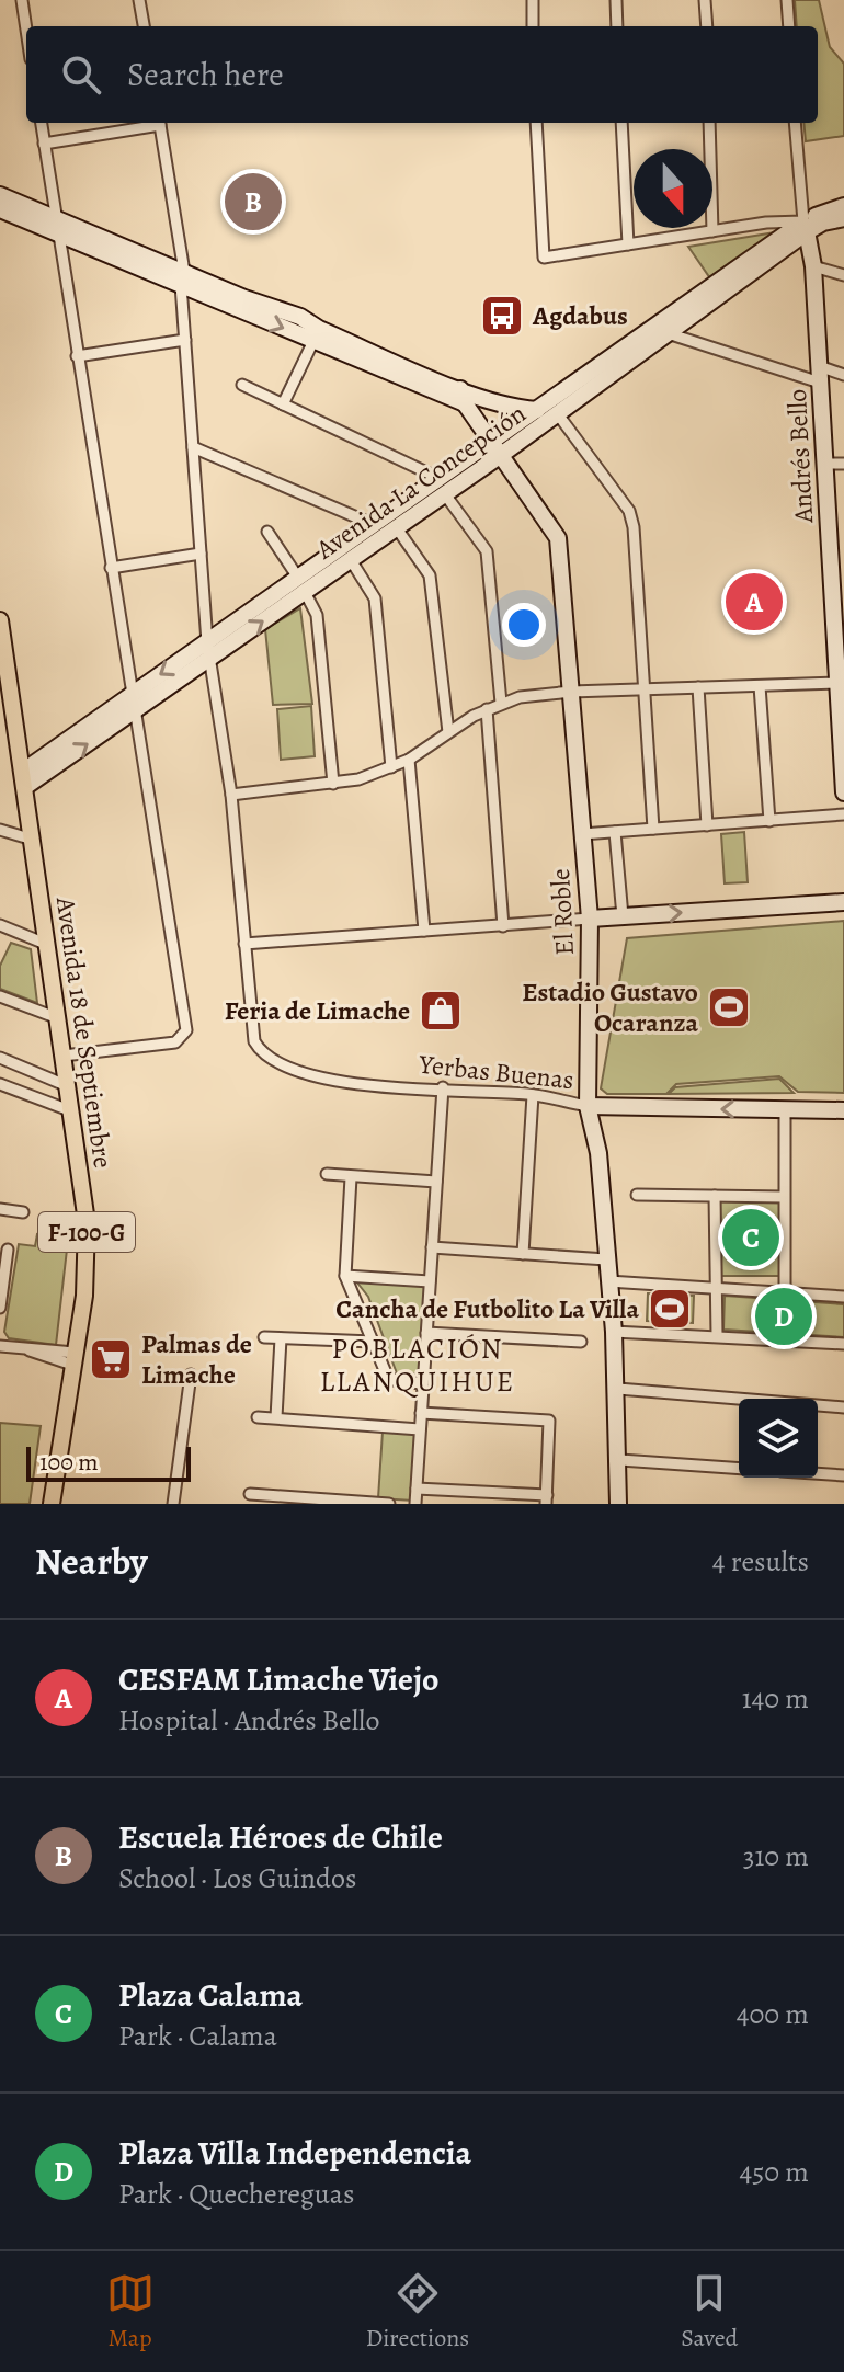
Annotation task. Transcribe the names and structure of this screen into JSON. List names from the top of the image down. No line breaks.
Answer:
{"streets":{"main road":["Avenida 18 de Septiembre","F-100-G"],"street":["Andrés Bello","Avenida La Concepción","El Roble","Yerbas Buenas"]},"crossings":[["Andrés Bello","Avenida La Concepción"],["Avenida La Concepción","El Roble"],["Avenida La Concepción","Avenida 18 de Septiembre"],["Avenida La Concepción","Yerbas Buenas"],["El Roble","Yerbas Buenas"]],"districts":["POBLACIÓN LLANQUIHUE"],"places":{"bus stop":["Agdabus"],"sports":["Estadio Gustavo Ocaranza","Cancha de Futbolito La Villa"],"shop":["Feria de Limache"],"supermarket":["Palmas de Limache"]},"scale_bar":"100 m","north":"bottom","page":{"search":"Search here","pins":["B","A","C","D"],"scale":"100 m","heading":["Nearby","4 results"],"list":[{"mark":"A","name":"CESFAM Limache Viejo","note":"Hospital · Andrés Bello","value":"140 m"},{"mark":"B","name":"Escuela Héroes de Chile","note":"School · Los Guindos","value":"310 m"},{"mark":"C","name":"Plaza Calama","note":"Park · Calama","value":"400 m"},{"mark":"D","name":"Plaza Villa Independencia","note":"Park · Quechereguas","value":"450 m"}],"nav":["Map","Directions","Saved"]}}
